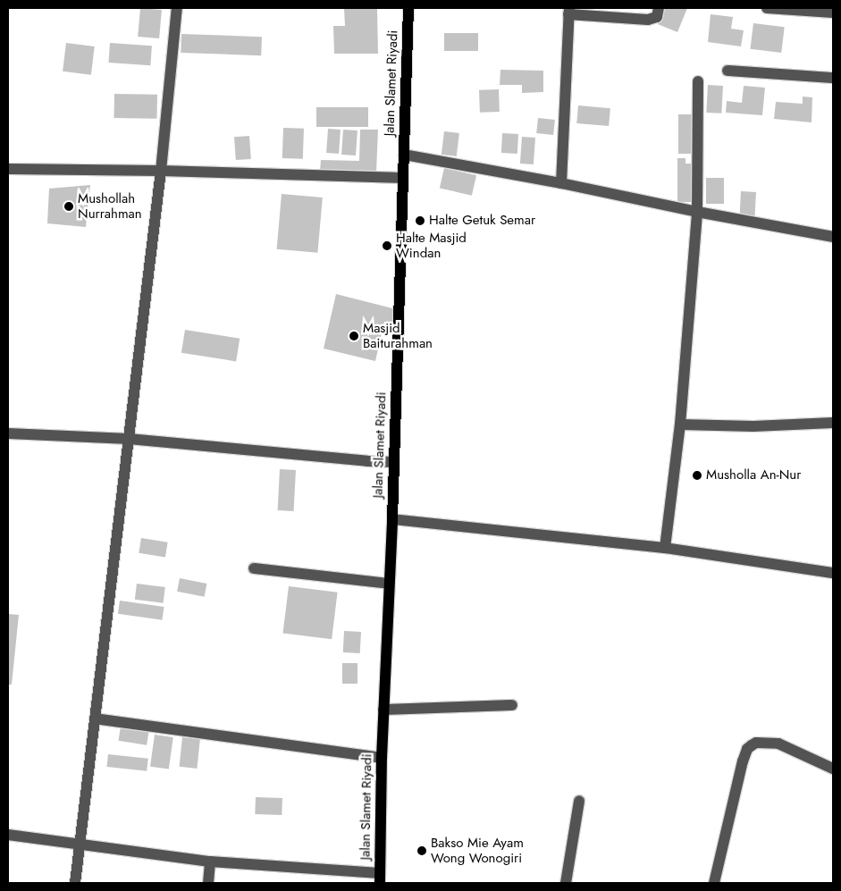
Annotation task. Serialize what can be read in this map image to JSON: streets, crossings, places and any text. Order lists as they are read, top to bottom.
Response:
{
  "streets": {
    "main road": ["Jalan Slamet Riyadi"]
  },
  "places": [
    "Mushollah Nurrahman",
    "Halte Getuk Semar",
    "Halte Masjid Windan",
    "Masjid Baiturahman",
    "Musholla An-Nur",
    "Bakso Mie Ayam Wong Wonogiri"
  ]
}
